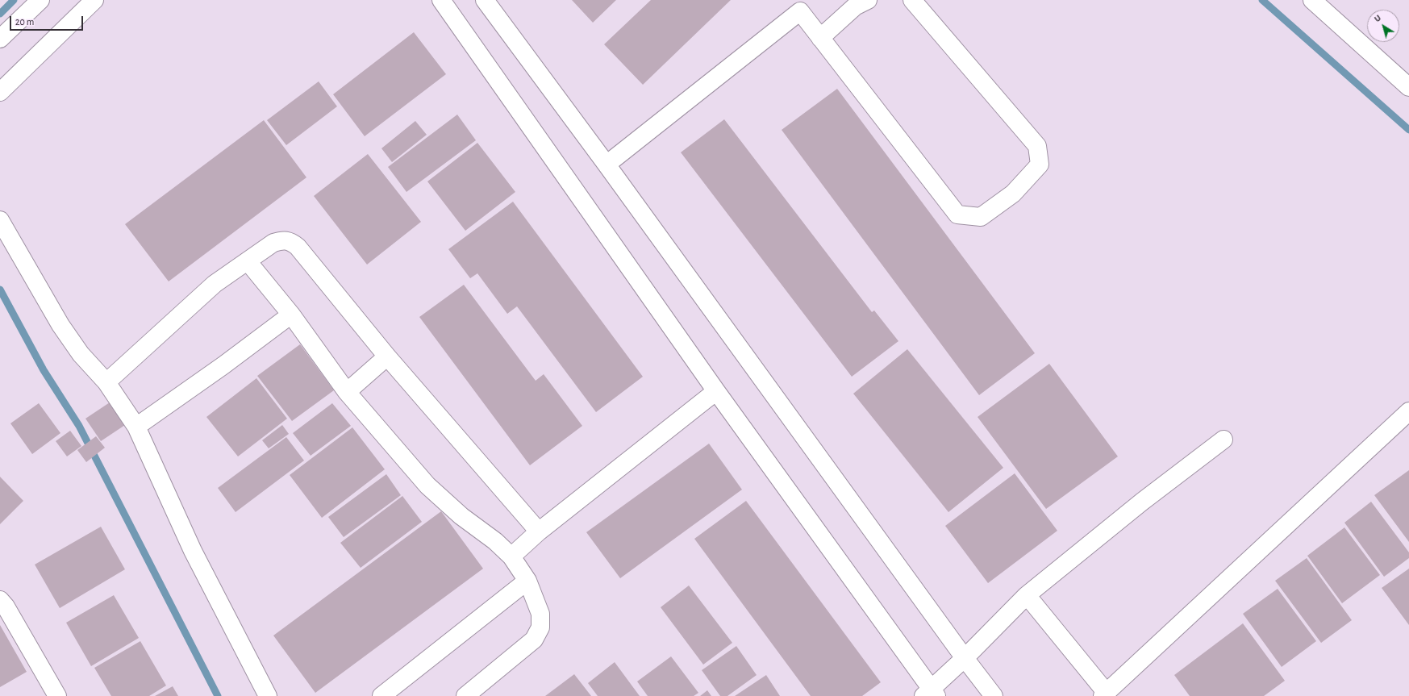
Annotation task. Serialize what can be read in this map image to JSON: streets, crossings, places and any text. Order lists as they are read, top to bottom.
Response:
{
  "scale_bar": "20 m",
  "north": "top left"
}
